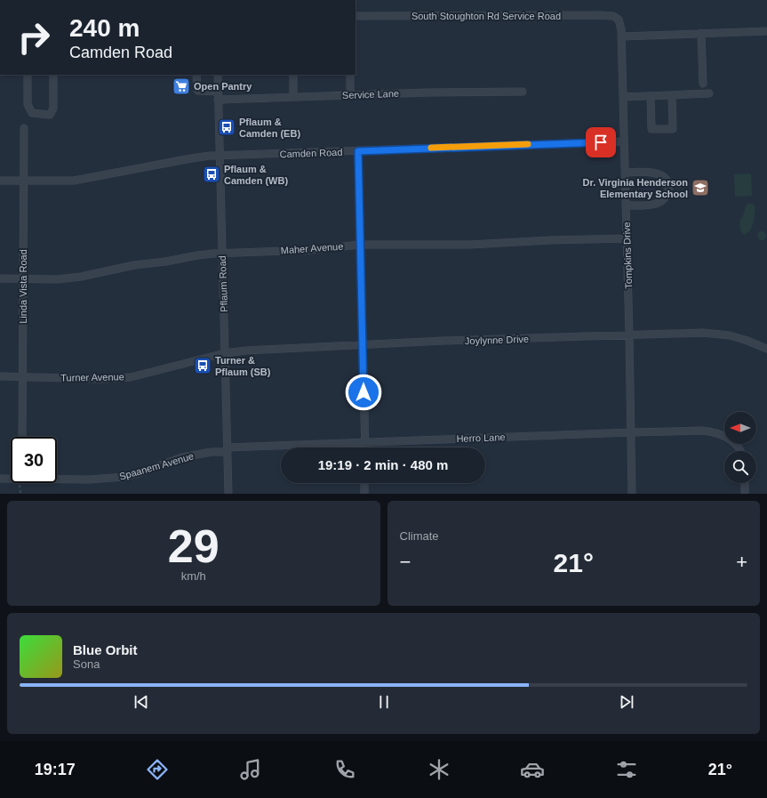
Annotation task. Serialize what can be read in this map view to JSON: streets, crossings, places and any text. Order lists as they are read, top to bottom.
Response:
{
  "streets": {
    "street": [
      "South Stoughton Rd Service Road",
      "Service Lane",
      "Camden Road",
      "Maher Avenue",
      "Tompkins Drive",
      "Pflaum Road",
      "Linda Vista Road",
      "Joylynne Drive",
      "Turner Avenue",
      "Herro Lane",
      "Spaanem Avenue"
    ]
  },
  "crossings": [
    ["South Stoughton Rd Service Road", "Tompkins Drive"],
    ["Service Lane", "Pflaum Road"],
    ["Camden Road", "Tompkins Drive"],
    ["Camden Road", "Pflaum Road"],
    ["Camden Road", "Linda Vista Road"],
    ["Maher Avenue", "Tompkins Drive"],
    ["Maher Avenue", "Pflaum Road"],
    ["Maher Avenue", "Linda Vista Road"],
    ["Tompkins Drive", "Joylynne Drive"],
    ["Tompkins Drive", "Herro Lane"],
    ["Pflaum Road", "Joylynne Drive"],
    ["Pflaum Road", "Turner Avenue"],
    ["Pflaum Road", "Herro Lane"],
    ["Pflaum Road", "Spaanem Avenue"],
    ["Linda Vista Road", "Turner Avenue"],
    ["Joylynne Drive", "Turner Avenue"],
    ["Herro Lane", "Spaanem Avenue"]
  ],
  "places": {
    "supermarket": ["Open Pantry"],
    "bus stop": ["Pflaum & Camden (EB)", "Pflaum & Camden (WB)", "Turner & Pflaum (SB)"],
    "school or university": ["Dr. Virginia Henderson Elementary School"]
  },
  "north": "left",
  "page": {
    "turn": ["240 m", "Camden Road"],
    "limit": "30",
    "trip": "19:19 · 2 min · 480 m",
    "tile": [
      ["29", "km/h"],
      "Climate"
    ],
    "heat": ["−", "21°", "+"],
    "song": ["Blue Orbit", "Sona"],
    "tabs": ["19:17", "21°"]
  }
}
